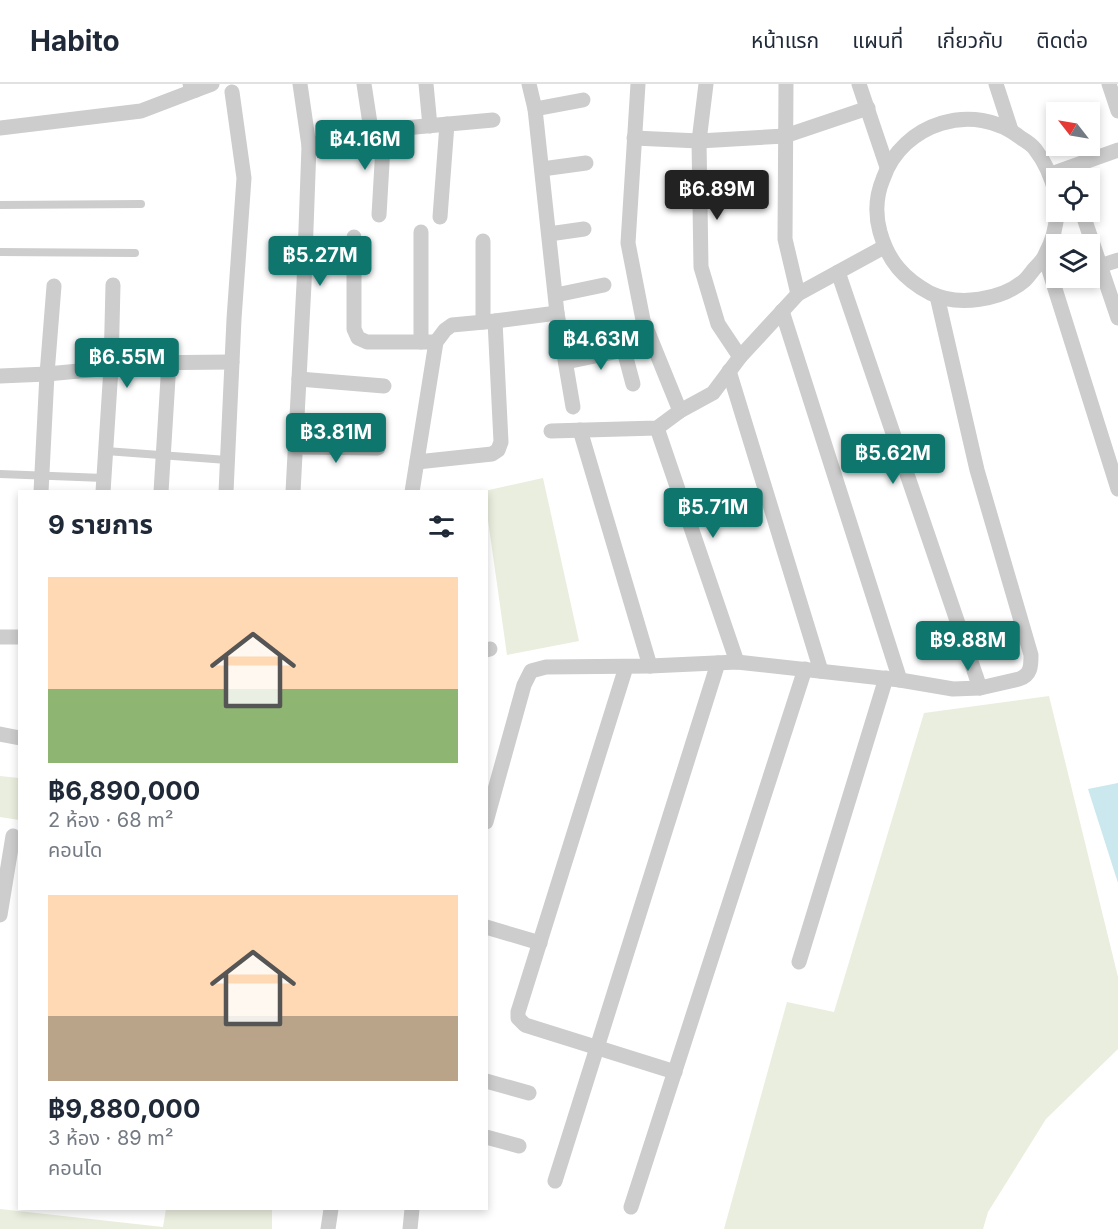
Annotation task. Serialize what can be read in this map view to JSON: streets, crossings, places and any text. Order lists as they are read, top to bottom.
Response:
{
  "north": "top left",
  "page": {
    "header": "Habito",
    "nav": [
      "หน้าแรก",
      "แผนที่",
      "เกี่ยวกับ",
      "ติดต่อ"
    ],
    "price": [
      "฿4.16M",
      "฿6.89M",
      "฿5.27M",
      "฿4.63M",
      "฿6.55M",
      "฿3.81M",
      "฿5.62M",
      "฿5.71M",
      "฿9.88M"
    ],
    "heading": "9 รายการ",
    "list": [
      {
        "name": "฿6,890,000",
        "note": "2 ห้อง · 68 m² · คอนโด"
      },
      {
        "name": "฿9,880,000",
        "note": "3 ห้อง · 89 m² · คอนโด"
      }
    ]
  }
}
